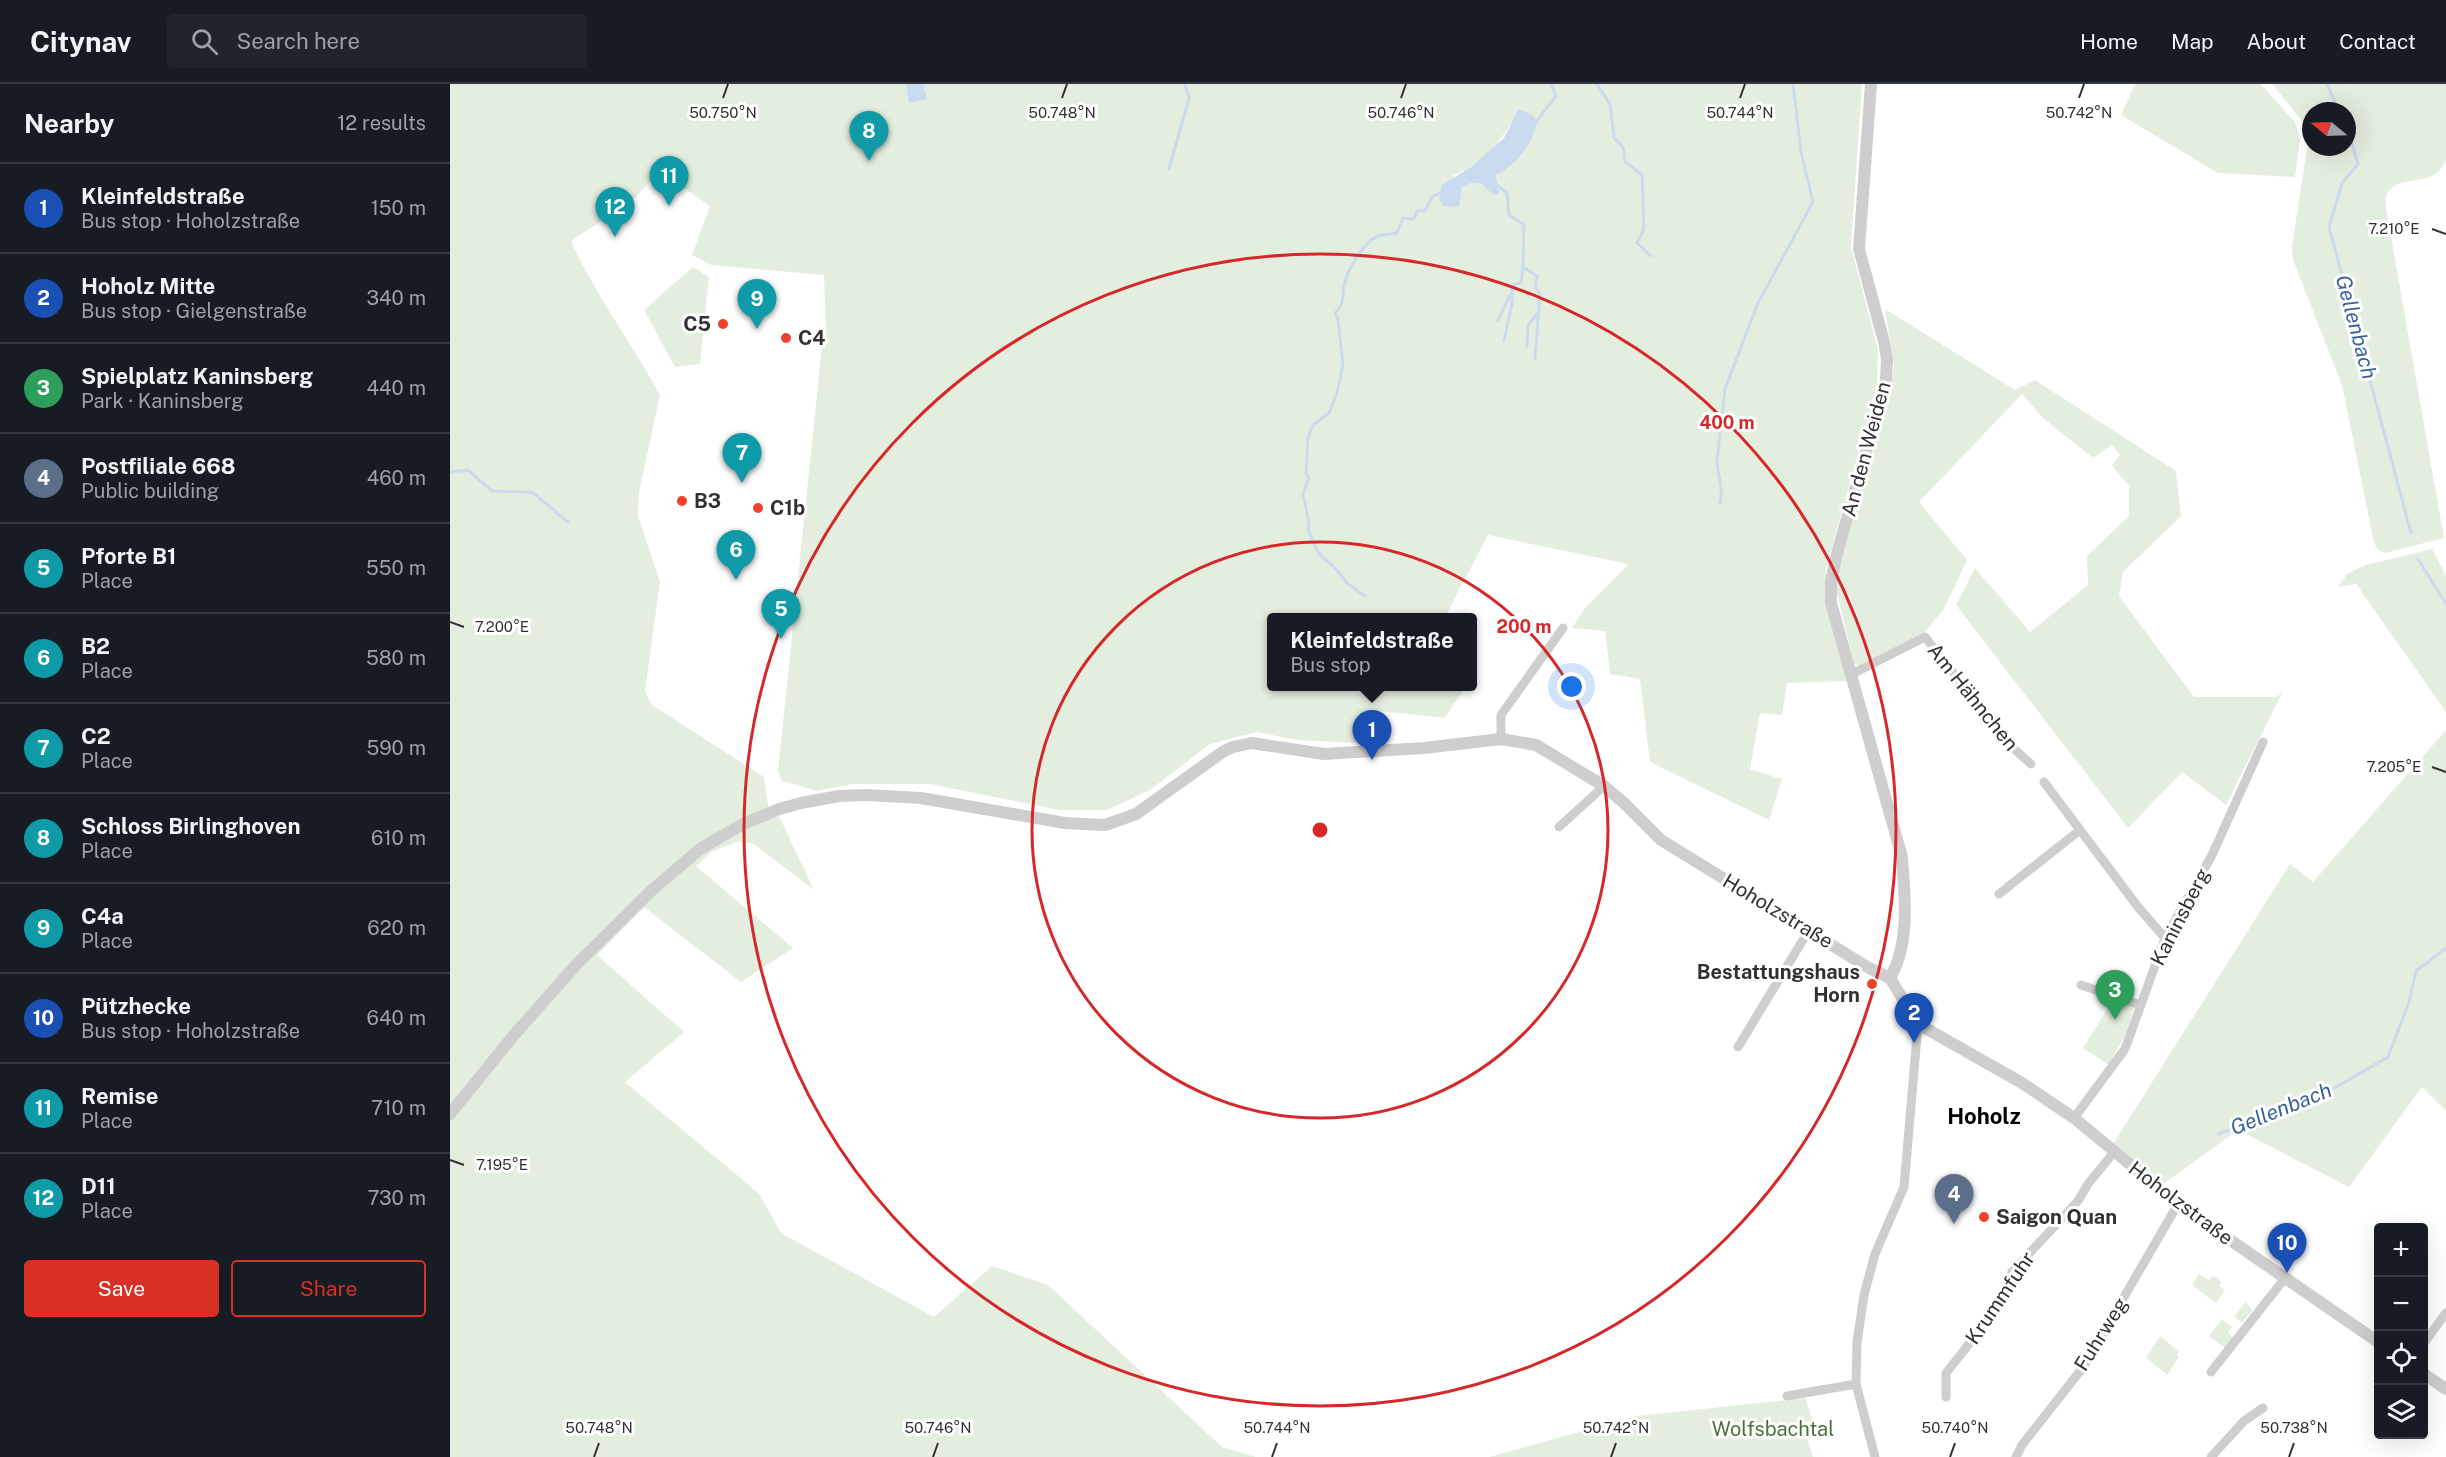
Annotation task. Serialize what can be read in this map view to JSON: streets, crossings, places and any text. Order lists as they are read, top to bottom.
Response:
{
  "streets": {
    "street": [
      "An den Weiden",
      "Am Hähnchen",
      "Hoholzstraße",
      "Kaninsberg",
      "Krummfuhr",
      "Fuhrweg"
    ]
  },
  "crossings": [
    ["An den Weiden", "Am Hähnchen"],
    ["An den Weiden", "Hoholzstraße"],
    ["Hoholzstraße", "Kaninsberg"],
    ["Hoholzstraße", "Krummfuhr"],
    ["Hoholzstraße", "Fuhrweg"]
  ],
  "districts": ["Hoholz"],
  "water": ["Gellenbach"],
  "parks": ["Wolfsbachtal"],
  "places": [
    "C5",
    "C4",
    "B3",
    "C1b",
    "Bestattungshaus Horn",
    "Saigon Quan"
  ],
  "north": "left",
  "page": {
    "header": "Citynav",
    "search": "Search here",
    "nav": [
      "Home",
      "Map",
      "About",
      "Contact"
    ],
    "heading": ["Nearby", "12 results"],
    "pins": [
      "8",
      "11",
      "12",
      "9",
      "7",
      "6",
      "5",
      "1",
      "3",
      "2",
      "4",
      "10"
    ],
    "list": [
      {
        "mark": "1",
        "name": "Kleinfeldstraße",
        "note": "Bus stop · Hoholzstraße",
        "value": "150 m"
      },
      {
        "mark": "2",
        "name": "Hoholz Mitte",
        "note": "Bus stop · Gielgenstraße",
        "value": "340 m"
      },
      {
        "mark": "3",
        "name": "Spielplatz Kaninsberg",
        "note": "Park · Kaninsberg",
        "value": "440 m"
      },
      {
        "mark": "4",
        "name": "Postfiliale 668",
        "note": "Public building",
        "value": "460 m"
      },
      {
        "mark": "5",
        "name": "Pforte B1",
        "note": "Place",
        "value": "550 m"
      },
      {
        "mark": "6",
        "name": "B2",
        "note": "Place",
        "value": "580 m"
      },
      {
        "mark": "7",
        "name": "C2",
        "note": "Place",
        "value": "590 m"
      },
      {
        "mark": "8",
        "name": "Schloss Birlinghoven",
        "note": "Place",
        "value": "610 m"
      },
      {
        "mark": "9",
        "name": "C4a",
        "note": "Place",
        "value": "620 m"
      },
      {
        "mark": "10",
        "name": "Pützhecke",
        "note": "Bus stop · Hoholzstraße",
        "value": "640 m"
      },
      {
        "mark": "11",
        "name": "Remise",
        "note": "Place",
        "value": "710 m"
      },
      {
        "mark": "12",
        "name": "D11",
        "note": "Place",
        "value": "730 m"
      }
    ],
    "popup": ["Kleinfeldstraße", "Bus stop"],
    "map_buttons": ["+", "−"],
    "buttons": ["Save", "Share"]
  },
  "coordinates": [
    "50.750°N",
    "50.748°N",
    "50.746°N",
    "50.744°N",
    "50.742°N",
    "7.210°E",
    "7.200°E",
    "7.205°E",
    "7.195°E",
    "50.740°N",
    "50.738°N"
  ],
  "rings": ["400 m", "200 m"]
}
